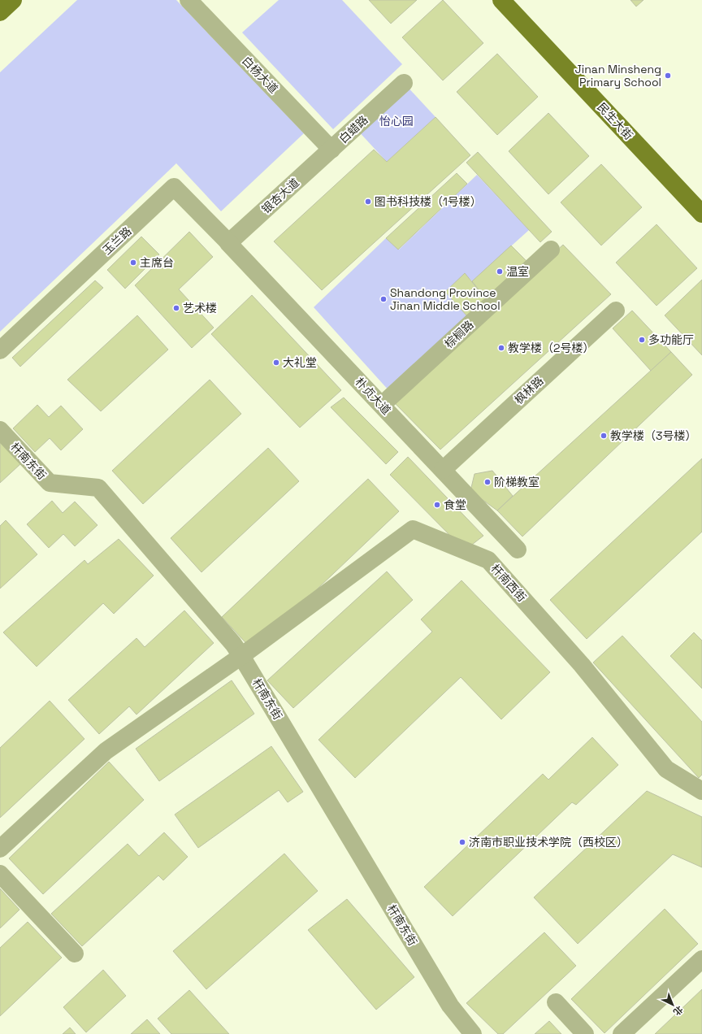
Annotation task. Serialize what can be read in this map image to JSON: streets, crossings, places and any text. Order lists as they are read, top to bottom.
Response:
{
  "streets": {
    "main road": ["民生大街"],
    "street": [
      "白杨大道",
      "白蜡路",
      "银杏大道",
      "玉兰路",
      "棕榈路",
      "枫林路",
      "朴贞大道",
      "杆南东街",
      "杆南西街"
    ]
  },
  "crossings": [
    ["白杨大道", "白蜡路"],
    ["白杨大道", "银杏大道"],
    ["白蜡路", "银杏大道"],
    ["银杏大道", "玉兰路"],
    ["银杏大道", "朴贞大道"],
    ["玉兰路", "朴贞大道"],
    ["棕榈路", "朴贞大道"],
    ["枫林路", "朴贞大道"],
    ["杆南东街", "杆南西街"]
  ],
  "parks": ["怡心园"],
  "places": [
    "Jinan Minsheng Primary School",
    "图书科技楼（1号楼）",
    "主席台",
    "温室",
    "Shandong Province Jinan Middle School",
    "艺术楼",
    "多功能厅",
    "教学楼（2号楼）",
    "大礼堂",
    "教学楼（3号楼）",
    "阶梯教室",
    "食堂",
    "济南市职业技术学院（西校区）"
  ],
  "north": "bottom right"
}
